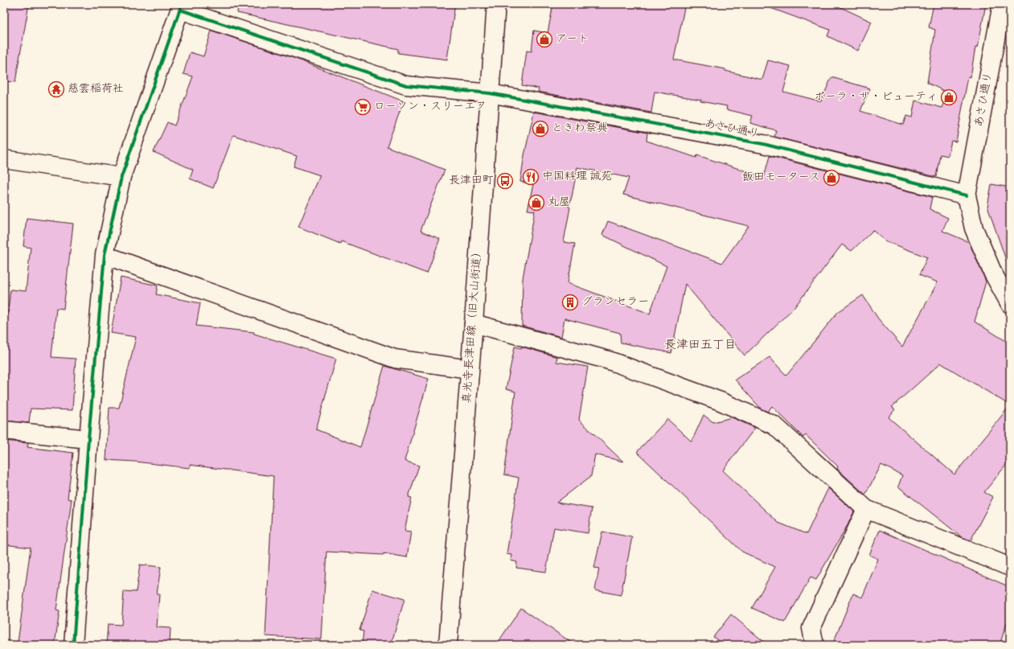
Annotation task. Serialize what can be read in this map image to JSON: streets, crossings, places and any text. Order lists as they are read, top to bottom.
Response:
{
  "streets": {
    "street": ["あさひ通り", "真光寺長津田線（旧大山街道）"]
  },
  "crossings": [
    ["あさひ通り", "真光寺長津田線（旧大山街道）"]
  ],
  "districts": ["長津田五丁目"],
  "places": {
    "shop": [
      "アート",
      "ポーラ・ザ・ビューティ",
      "ときわ祭典",
      "飯田モータース",
      "丸屋"
    ],
    "temple": ["慈雲稲荷社"],
    "supermarket": ["ローソン・スリーエフ"],
    "restaurant": ["中国料理 誠苑"],
    "bus stop": ["長津田町"],
    "building": ["グランセラー"]
  }
}
